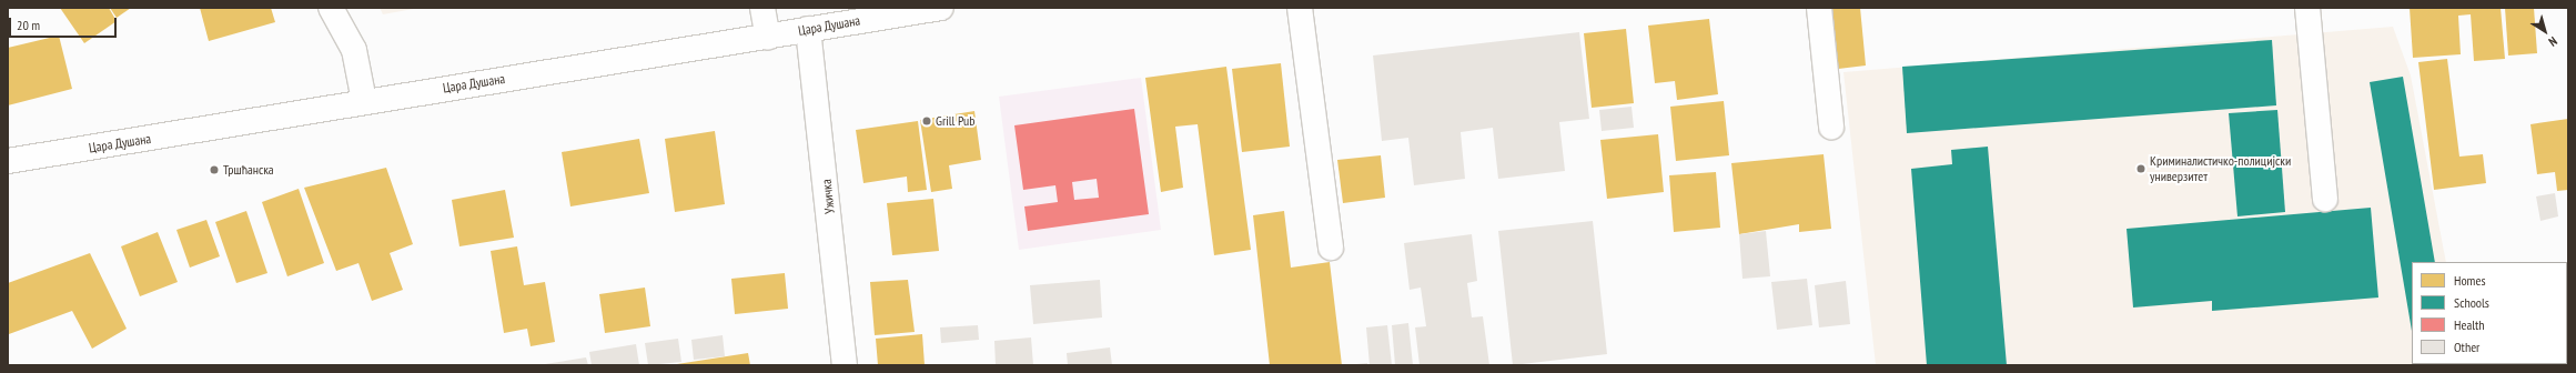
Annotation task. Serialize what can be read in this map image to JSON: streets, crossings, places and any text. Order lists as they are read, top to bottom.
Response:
{
  "streets": {
    "main road": ["Цара Душана", "Ужичка"]
  },
  "crossings": [
    ["Цара Душана", "Ужичка"]
  ],
  "places": ["Grill Pub", "Криминалистичко-полицијски универзитет", "Тршћанска"],
  "legend": [
    "Homes",
    "Schools",
    "Health",
    "Other"
  ],
  "scale_bar": "20 m",
  "north": "bottom right"
}
